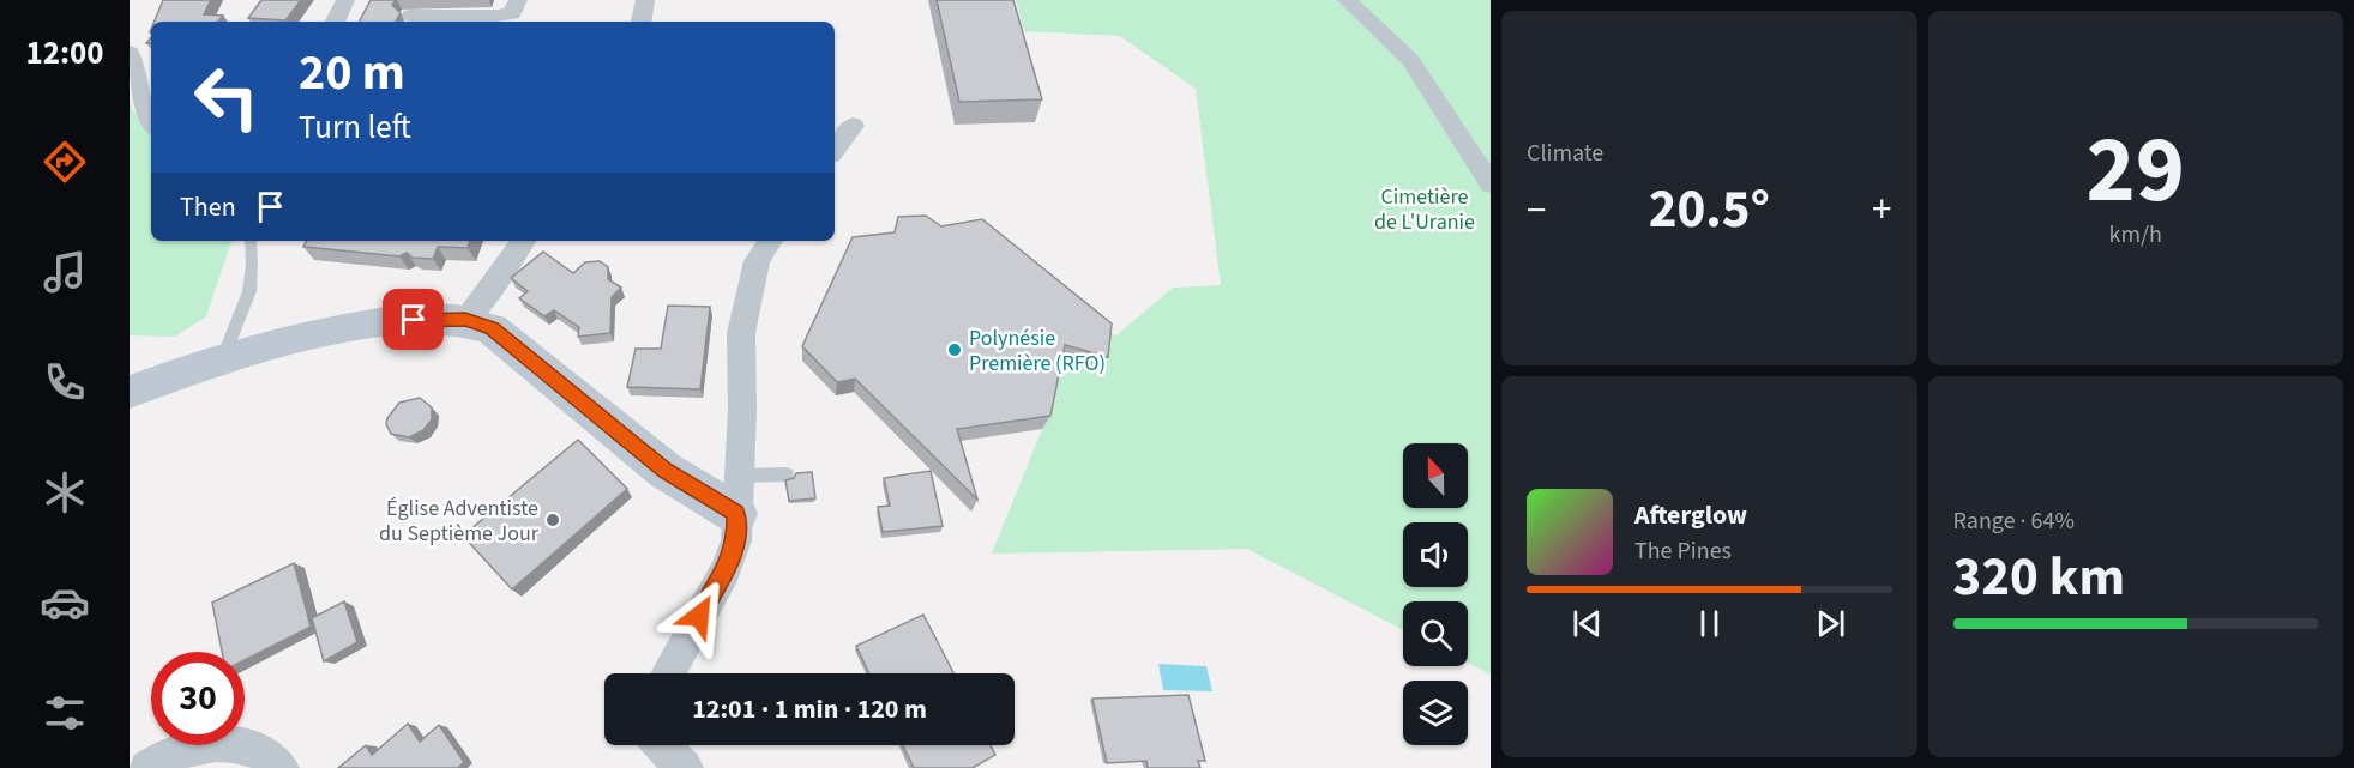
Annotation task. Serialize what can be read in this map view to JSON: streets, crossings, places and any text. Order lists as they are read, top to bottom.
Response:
{
  "parks": ["Cimetière de L'Uranie"],
  "places": ["Polynésie Première (RFO)", "Église Adventiste du Septième Jour"],
  "north": "top",
  "page": {
    "tabs": "12:00",
    "tile": [
      "Climate",
      ["29", "km/h"],
      ["Range · 64%", "320 km"]
    ],
    "turn": ["20 m", "Turn left"],
    "then": "Then",
    "heat": ["−", "20.5°", "+"],
    "song": ["Afterglow", "The Pines"],
    "limit": "30",
    "trip": "12:01 · 1 min · 120 m"
  }
}
